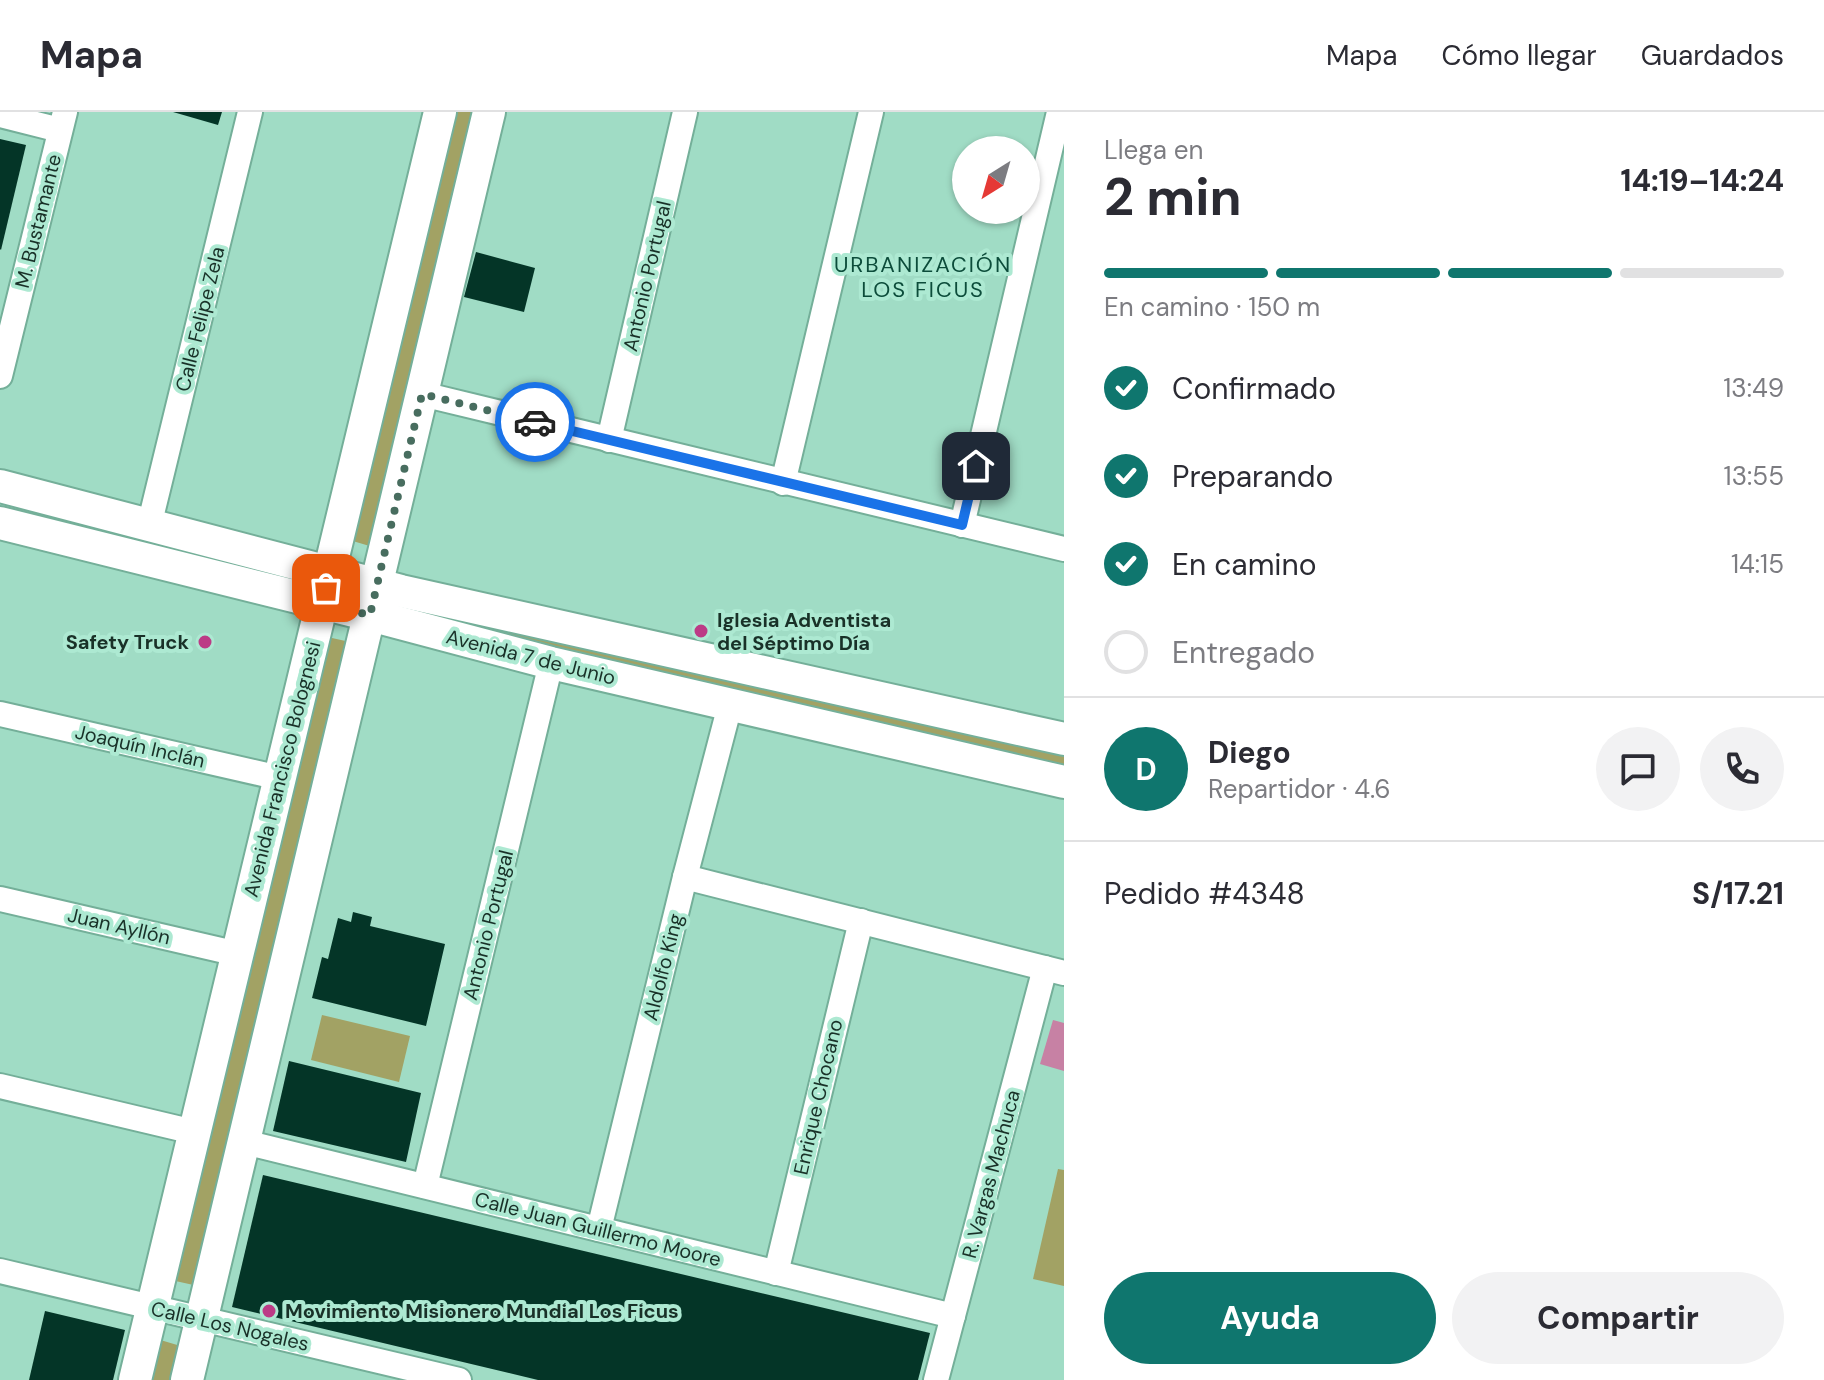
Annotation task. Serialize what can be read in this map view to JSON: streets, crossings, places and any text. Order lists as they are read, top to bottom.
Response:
{
  "streets": {
    "main road": ["Avenida 7 de Junio", "Avenida Francisco Bolognesi"],
    "street": [
      "M. Bustamante",
      "Antonio Portugal",
      "Calle Felipe Zela",
      "Joaquín Inclán",
      "Juan Ayllón",
      "Aldolfo King",
      "Enrique Chocano",
      "R. Vargas Machuca",
      "Calle Juan Guillermo Moore",
      "Calle Los Nogales"
    ]
  },
  "crossings": [
    ["Antonio Portugal", "Avenida 7 de Junio"],
    ["Antonio Portugal", "Calle Juan Guillermo Moore"],
    ["Calle Felipe Zela", "Avenida 7 de Junio"],
    ["Avenida 7 de Junio", "Avenida Francisco Bolognesi"],
    ["Avenida 7 de Junio", "Aldolfo King"],
    ["Joaquín Inclán", "Avenida Francisco Bolognesi"],
    ["Avenida Francisco Bolognesi", "Juan Ayllón"],
    ["Avenida Francisco Bolognesi", "Calle Los Nogales"],
    ["Aldolfo King", "Calle Juan Guillermo Moore"],
    ["Enrique Chocano", "Calle Juan Guillermo Moore"],
    ["R. Vargas Machuca", "Calle Juan Guillermo Moore"]
  ],
  "districts": ["URBANIZACIÓN LOS FICUS"],
  "places": ["Iglesia Adventista del Séptimo Día", "Safety Truck", "Movimiento Misionero Mundial Los Ficus"],
  "north": "bottom left",
  "page": {
    "header": "Mapa",
    "nav": ["Mapa", "Cómo llegar", "Guardados"],
    "heading": ["2 min", "Llega en", "14:19–14:24"],
    "panel": [
      "Diego",
      "Repartidor · 4.6",
      "Pedido #4348",
      "S/17.21"
    ],
    "bar": "En camino · 150 m",
    "list": [
      ["Confirmado", "13:49"],
      ["Preparando", "13:55"],
      ["En camino", "14:15"],
      "Entregado"
    ],
    "round": "D",
    "buttons": ["Ayuda", "Compartir"]
  }
}
